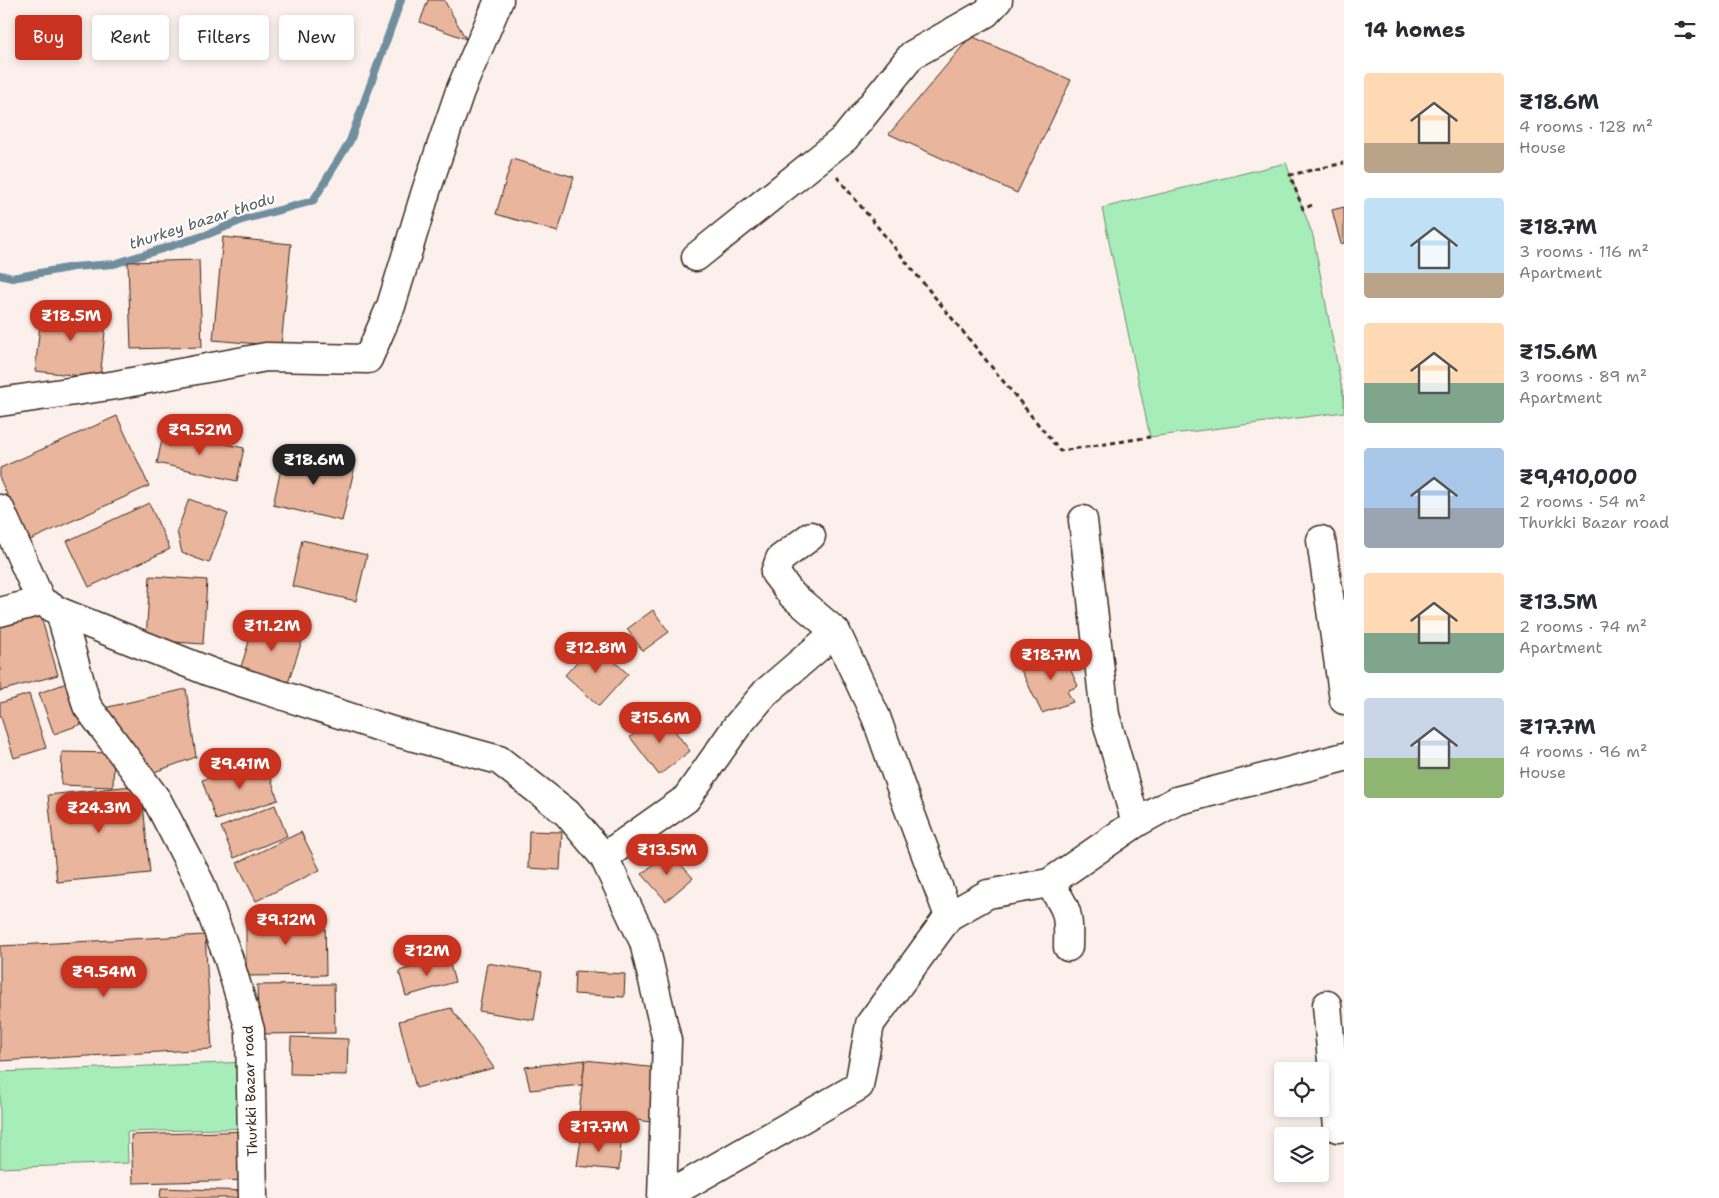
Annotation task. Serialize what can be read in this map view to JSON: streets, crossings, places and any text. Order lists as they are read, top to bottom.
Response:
{
  "streets": {
    "street": ["Thurkki Bazar road"]
  },
  "water": ["thurkey bazar thodu"],
  "page": {
    "heading": "14 homes",
    "chip": [
      "Buy",
      "Rent",
      "Filters",
      "New"
    ],
    "list": [
      {
        "name": "₹18.6M",
        "note": "4 rooms · 128 m² · House"
      },
      {
        "name": "₹18.7M",
        "note": "3 rooms · 116 m² · Apartment"
      },
      {
        "name": "₹15.6M",
        "note": "3 rooms · 89 m² · Apartment"
      },
      {
        "name": "₹9,410,000",
        "note": "2 rooms · 54 m² · Thurkki Bazar road"
      },
      {
        "name": "₹13.5M",
        "note": "2 rooms · 74 m² · Apartment"
      },
      {
        "name": "₹17.7M",
        "note": "4 rooms · 96 m² · House"
      }
    ],
    "price": [
      "₹18.5M",
      "₹9.52M",
      "₹18.6M",
      "₹11.2M",
      "₹12.8M",
      "₹18.7M",
      "₹15.6M",
      "₹9.41M",
      "₹24.3M",
      "₹13.5M",
      "₹9.12M",
      "₹12M",
      "₹9.54M",
      "₹17.7M"
    ]
  }
}
